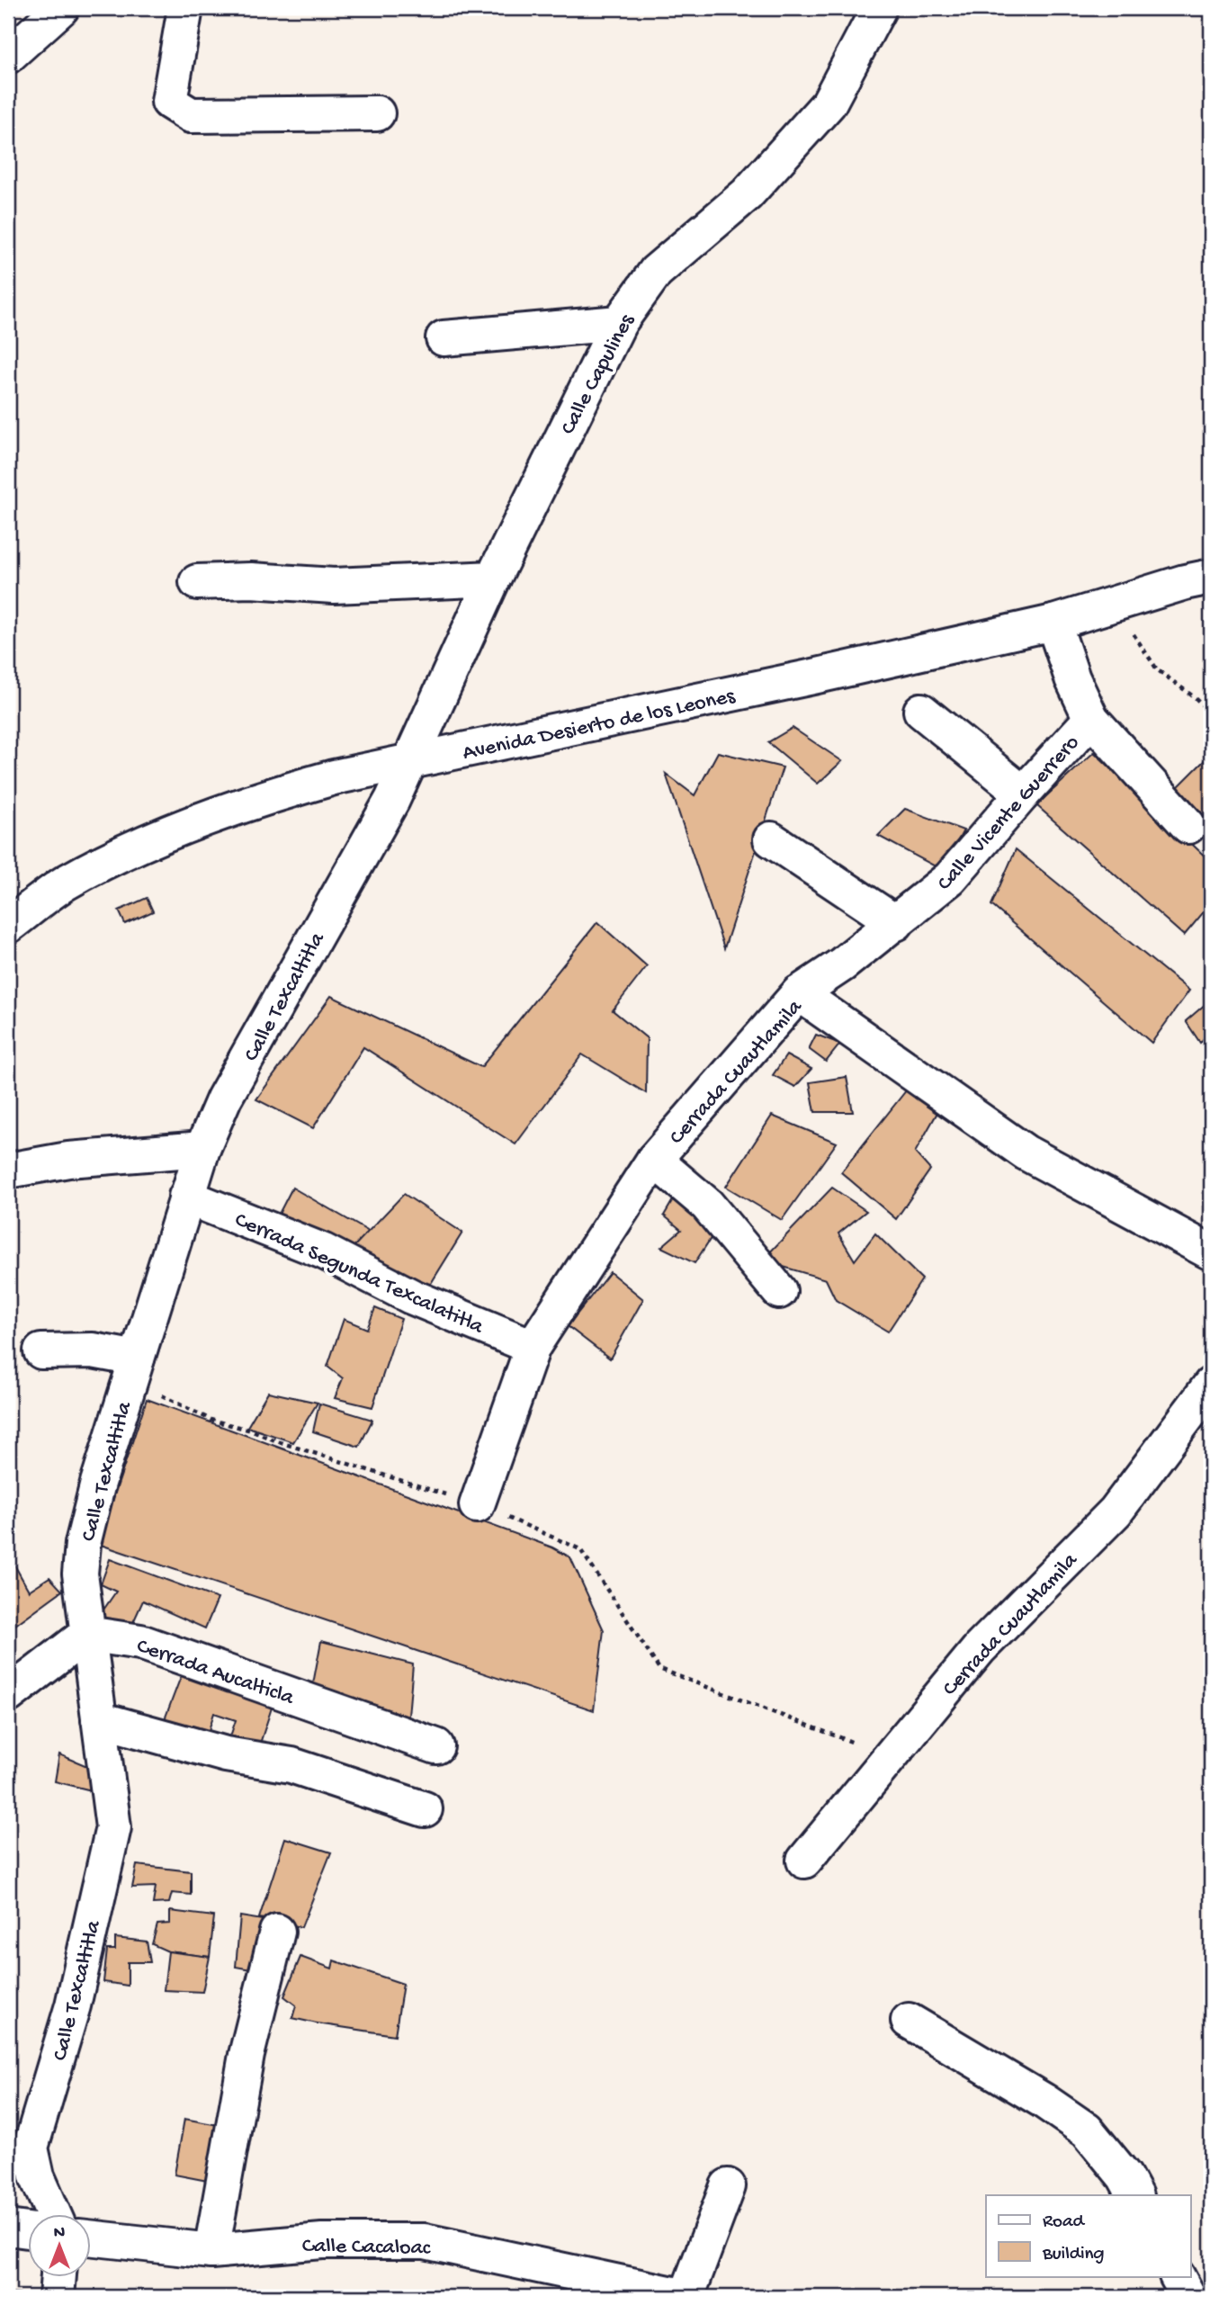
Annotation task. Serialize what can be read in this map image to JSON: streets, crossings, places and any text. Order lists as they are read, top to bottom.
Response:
{
  "streets": {
    "street": [
      "Calle Capulines",
      "Avenida Desierto de los Leones",
      "Calle Vicente Guerrero",
      "Calle Texcaltitla",
      "Cerrada Cuautlamila",
      "Cerrada Segunda Texcalatitla",
      "Cerrada Aucalticla",
      "Calle Cacaloac"
    ]
  },
  "crossings": [
    ["Calle Capulines", "Avenida Desierto de los Leones"],
    ["Calle Capulines", "Calle Texcaltitla"],
    ["Avenida Desierto de los Leones", "Calle Texcaltitla"],
    ["Calle Vicente Guerrero", "Cerrada Cuautlamila"],
    ["Calle Texcaltitla", "Cerrada Segunda Texcalatitla"],
    ["Calle Texcaltitla", "Cerrada Aucalticla"],
    ["Cerrada Cuautlamila", "Cerrada Segunda Texcalatitla"]
  ],
  "legend": ["Road", "Building"],
  "north": "top"
}
